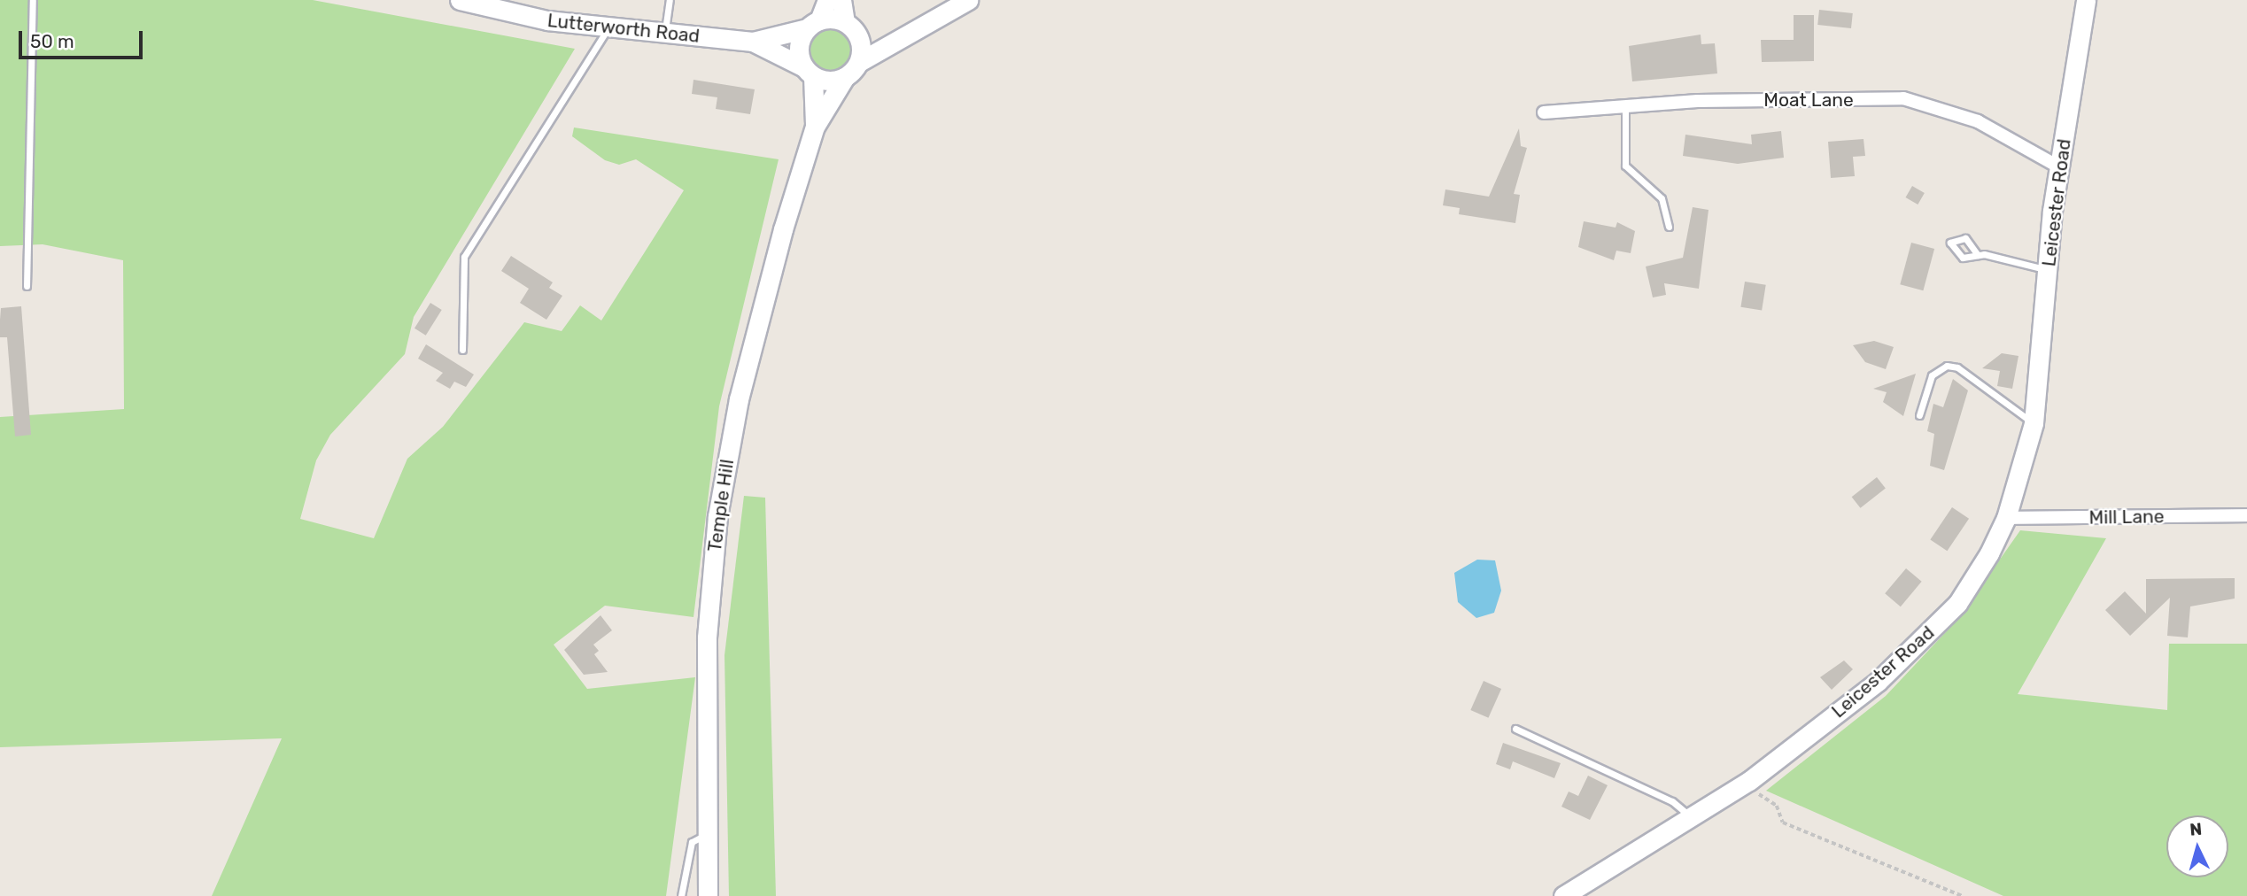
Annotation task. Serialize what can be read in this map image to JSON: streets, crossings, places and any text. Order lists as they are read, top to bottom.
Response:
{
  "streets": {
    "main road": ["Lutterworth Road", "Leicester Road", "Temple Hill"],
    "street": ["Moat Lane", "Mill Lane"]
  },
  "crossings": [
    ["Lutterworth Road", "Temple Hill"],
    ["Moat Lane", "Leicester Road"],
    ["Leicester Road", "Mill Lane"]
  ],
  "scale_bar": "50 m",
  "north": "top"
}
